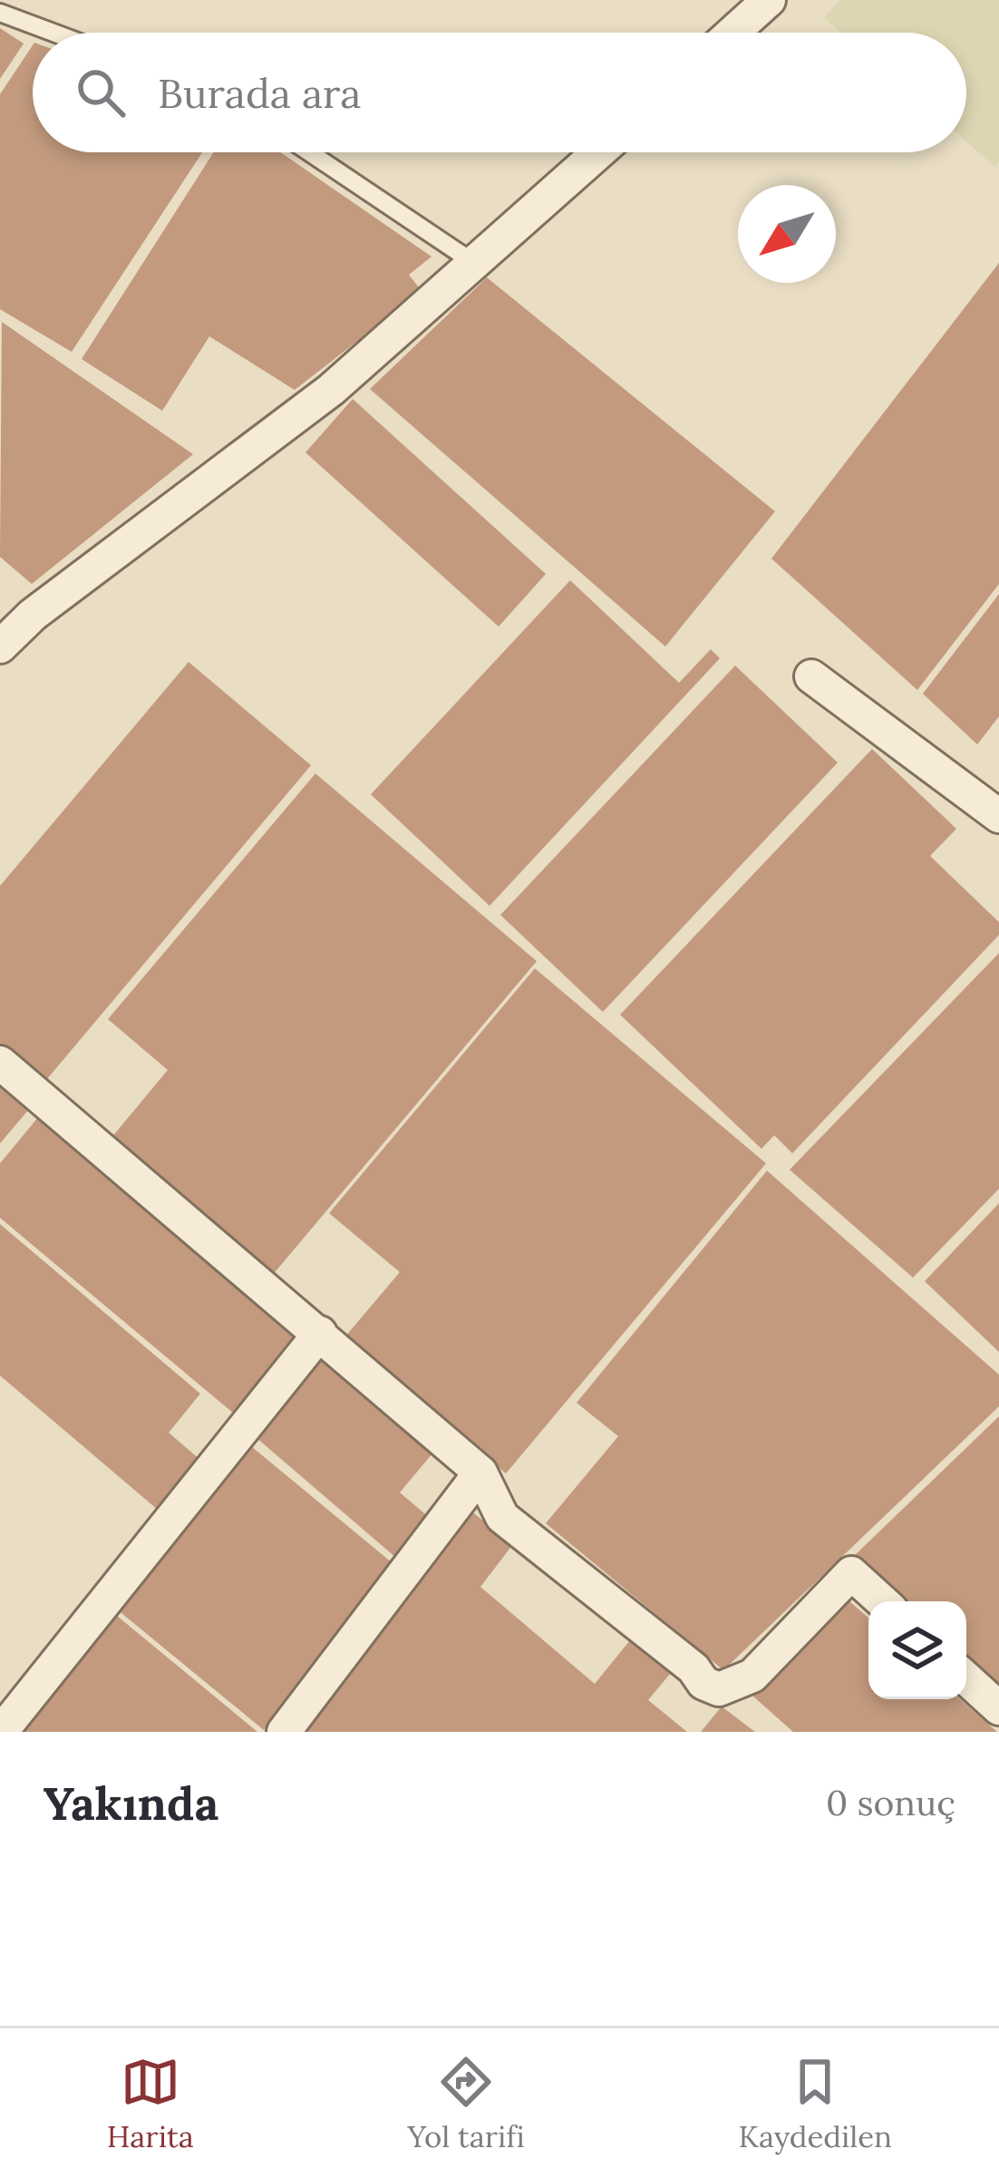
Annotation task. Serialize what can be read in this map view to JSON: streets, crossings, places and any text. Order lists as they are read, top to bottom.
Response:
{
  "north": "bottom left",
  "page": {
    "search": "Burada ara",
    "heading": ["Yakında", "0 sonuç"],
    "nav": ["Harita", "Yol tarifi", "Kaydedilen"]
  }
}
